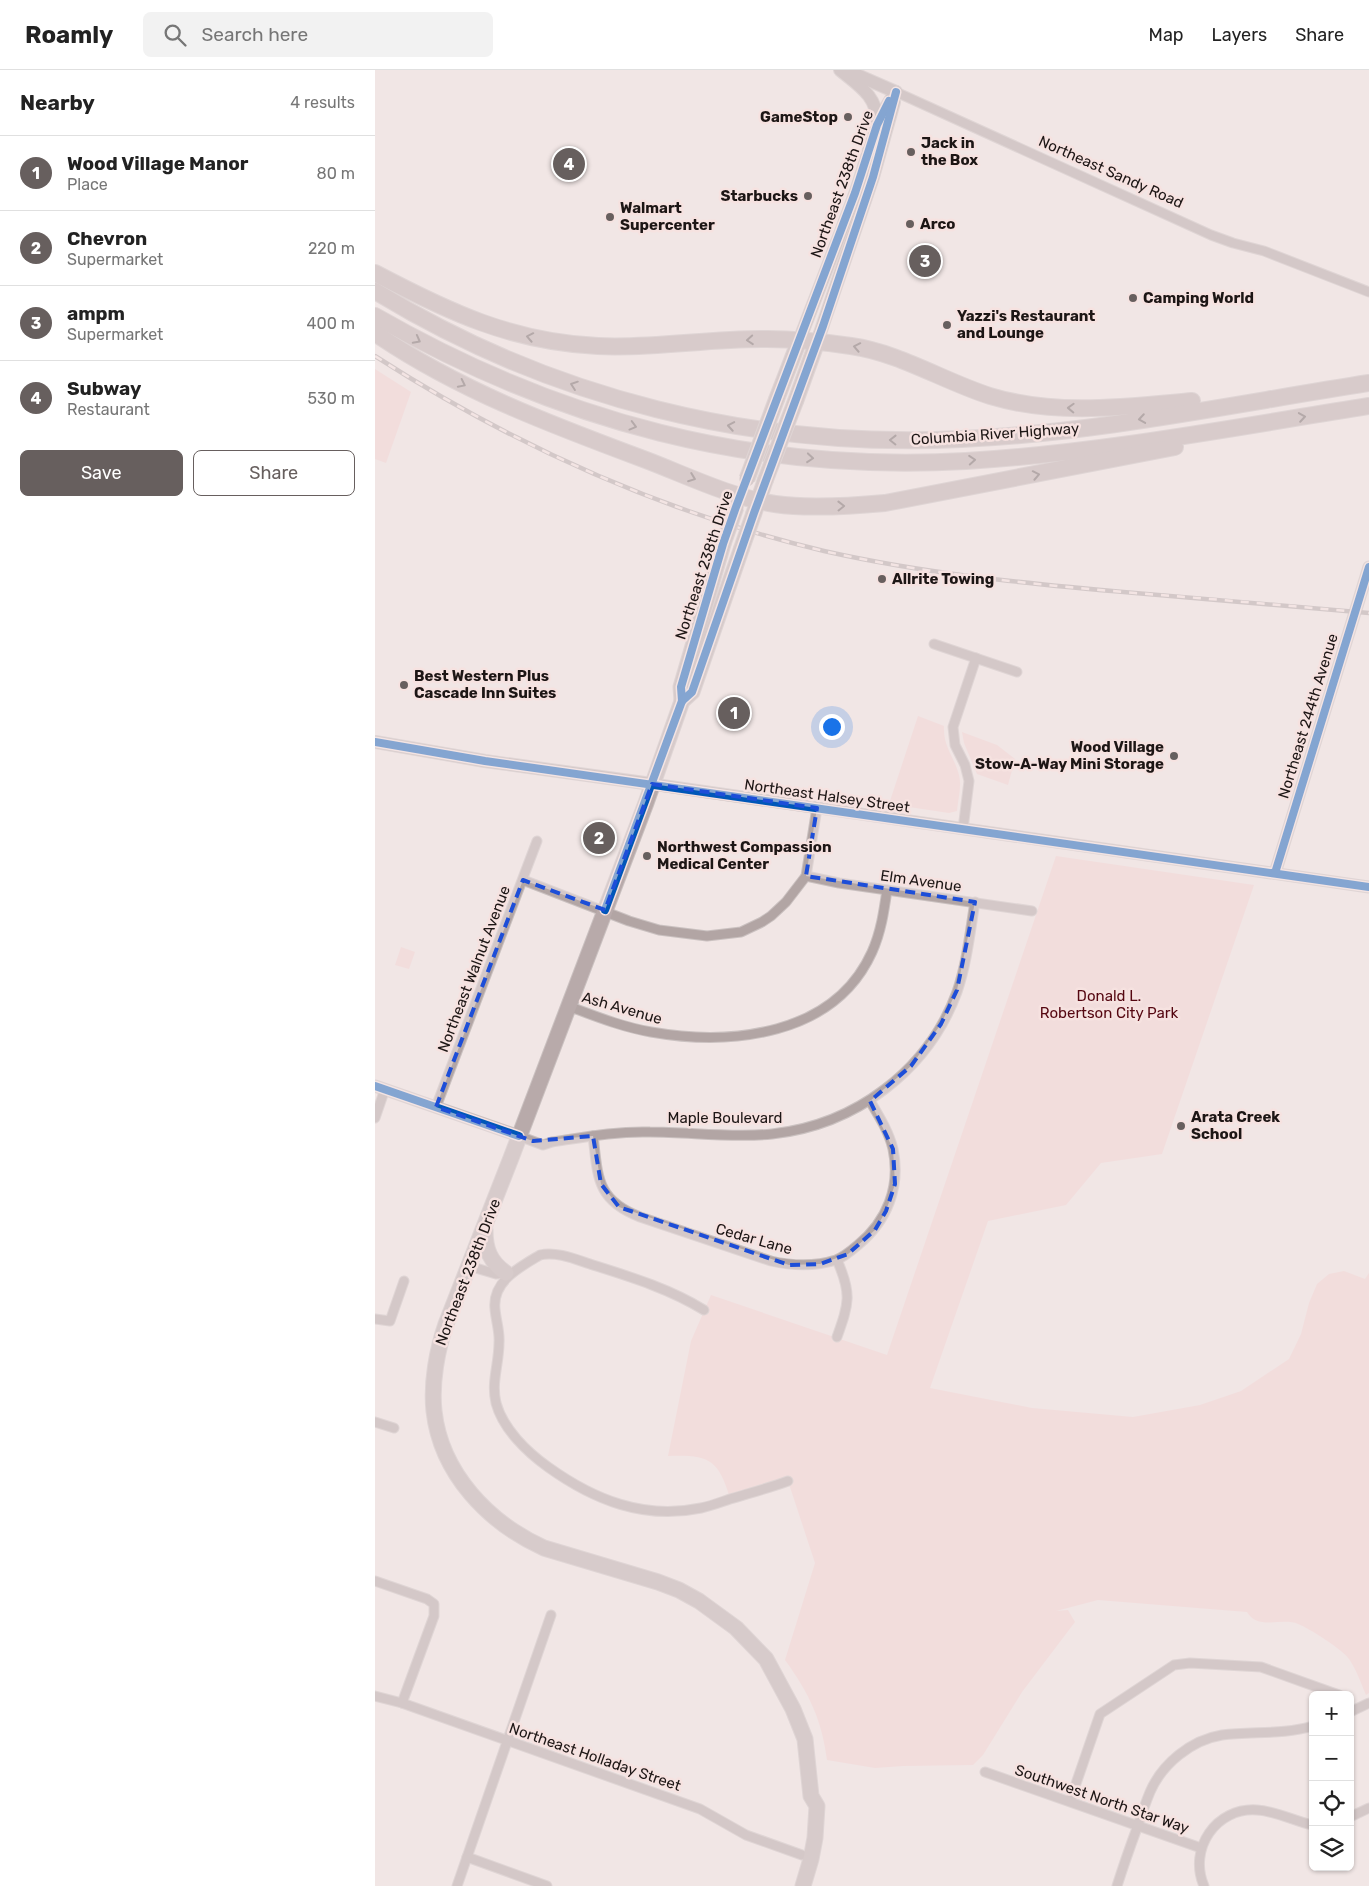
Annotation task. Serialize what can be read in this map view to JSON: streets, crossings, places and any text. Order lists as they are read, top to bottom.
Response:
{
  "streets": {
    "highway": ["Northeast 238th Drive", "Columbia River Highway"],
    "main road": ["Northeast Sandy Road", "Northeast Halsey Street"],
    "street": [
      "Northeast 244th Avenue",
      "Elm Avenue",
      "Northeast Walnut Avenue",
      "Ash Avenue",
      "Maple Boulevard",
      "Cedar Lane",
      "Northeast Holladay Street",
      "Southwest North Star Way"
    ]
  },
  "crossings": [
    ["Northeast Sandy Road", "Northeast 238th Drive"],
    ["Northeast 238th Drive", "Northeast Halsey Street"],
    ["Northeast 238th Drive", "Ash Avenue"],
    ["Northeast 238th Drive", "Maple Boulevard"],
    ["Northeast 238th Drive", "Northeast Holladay Street"],
    ["Northeast 244th Avenue", "Northeast Halsey Street"],
    ["Elm Avenue", "Ash Avenue"],
    ["Elm Avenue", "Maple Boulevard"],
    ["Maple Boulevard", "Cedar Lane"]
  ],
  "parks": ["Donald L. Robertson City Park"],
  "places": [
    "GameStop",
    "Jack in the Box",
    "Starbucks",
    "Walmart Supercenter",
    "Arco",
    "Camping World",
    "Yazzi's Restaurant and Lounge",
    "Allrite Towing",
    "Best Western Plus Cascade Inn Suites",
    "Wood Village Stow-A-Way Mini Storage",
    "Northwest Compassion Medical Center",
    "Arata Creek School"
  ],
  "page": {
    "header": "Roamly",
    "search": "Search here",
    "nav": ["Map", "Layers", "Share"],
    "heading": ["Nearby", "4 results"],
    "list": [
      {
        "mark": "1",
        "name": "Wood Village Manor",
        "note": "Place",
        "value": "80 m"
      },
      {
        "mark": "2",
        "name": "Chevron",
        "note": "Supermarket",
        "value": "220 m"
      },
      {
        "mark": "3",
        "name": "ampm",
        "note": "Supermarket",
        "value": "400 m"
      },
      {
        "mark": "4",
        "name": "Subway",
        "note": "Restaurant",
        "value": "530 m"
      }
    ],
    "pins": [
      "4",
      "3",
      "1",
      "2"
    ],
    "buttons": ["Save", "Share"],
    "map_buttons": ["+", "−"]
  }
}
